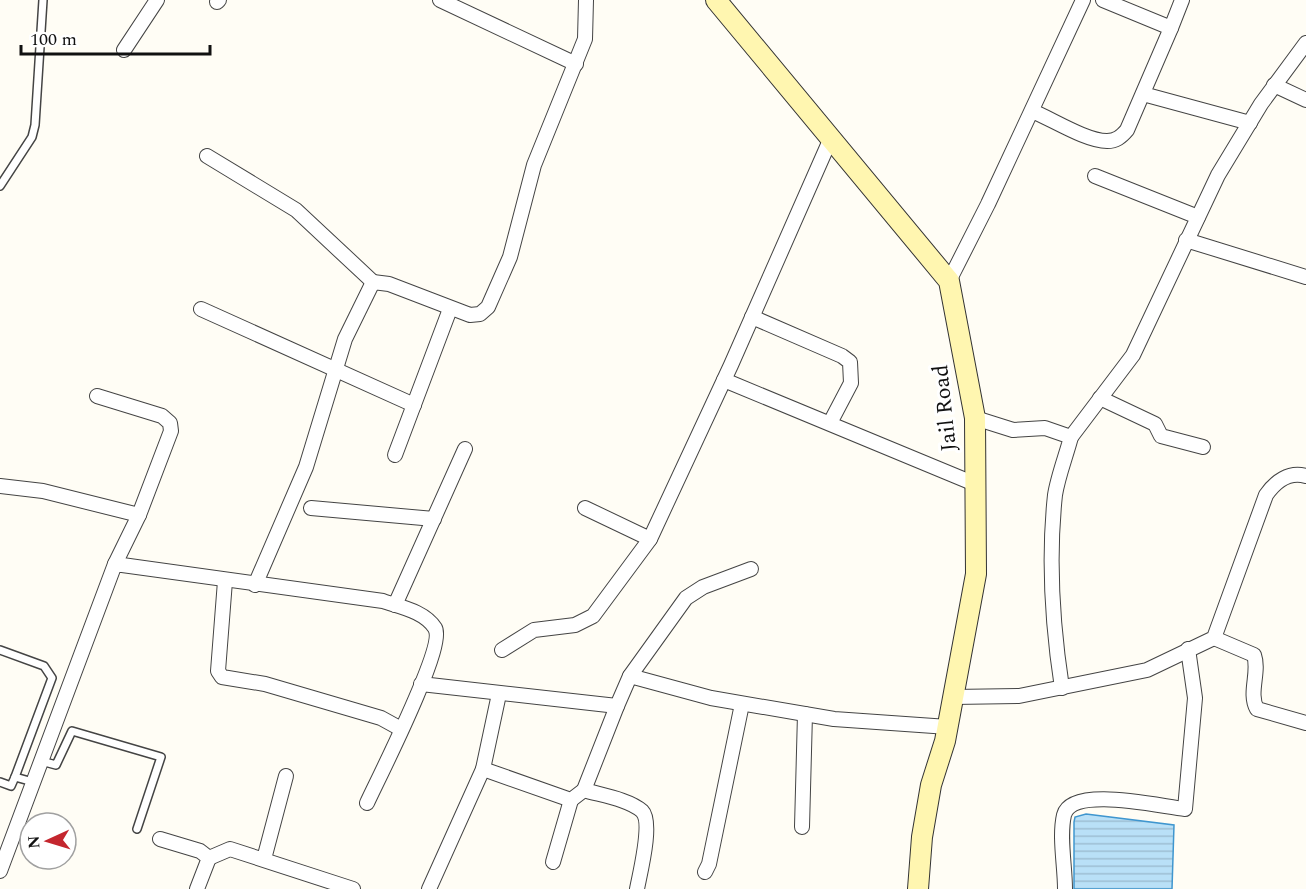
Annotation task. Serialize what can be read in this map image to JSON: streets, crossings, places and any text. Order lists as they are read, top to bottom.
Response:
{
  "streets": {
    "street": ["Jail Road"]
  },
  "scale_bar": "100 m",
  "north": "left"
}
